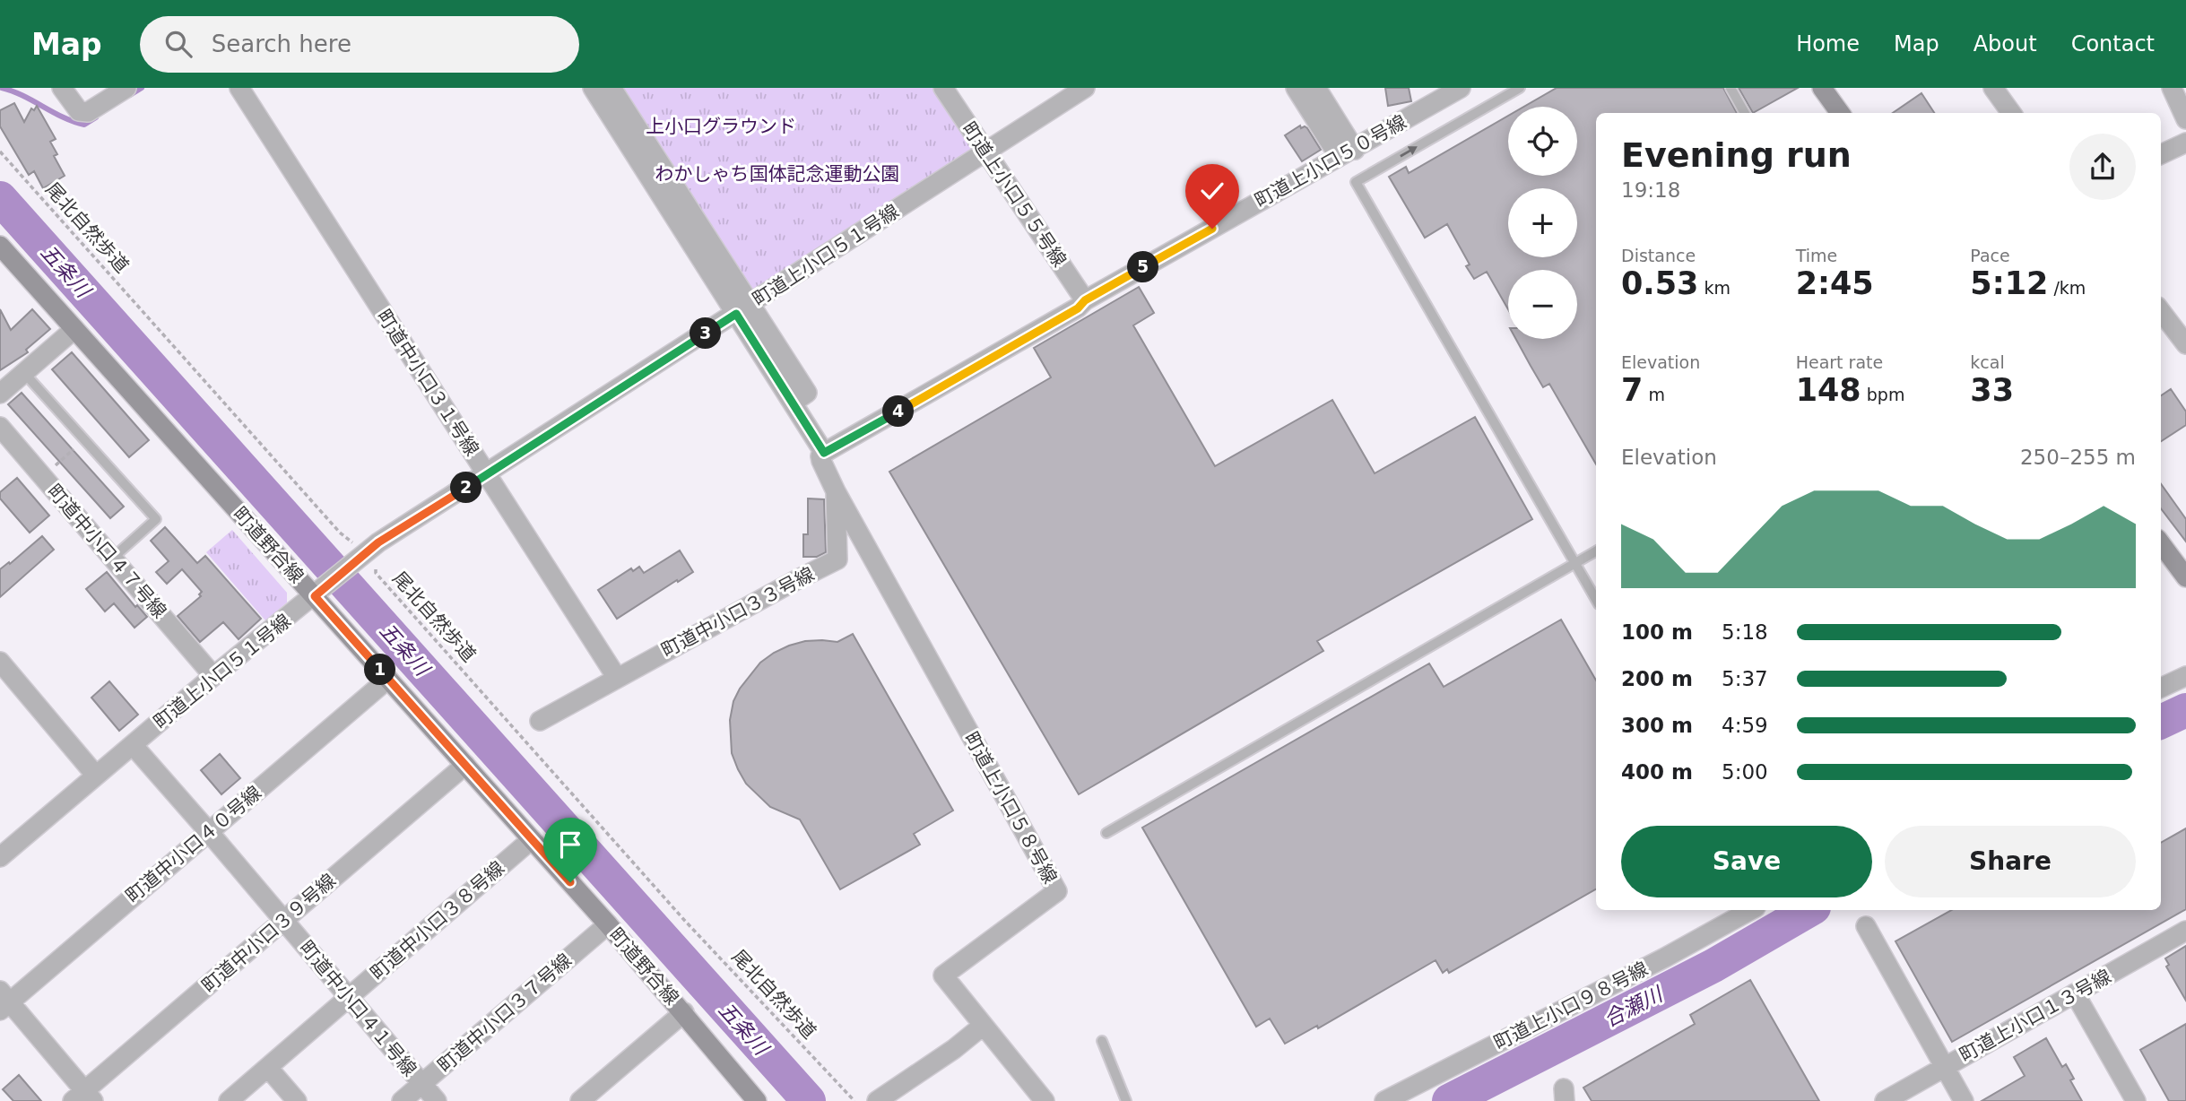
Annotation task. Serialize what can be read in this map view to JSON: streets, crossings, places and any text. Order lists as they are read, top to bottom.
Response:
{
  "streets": {
    "street": [
      "町道上小口５０号線",
      "町道上小口５５号線",
      "町道上小口５１号線",
      "町道中小口３１号線",
      "町道野合線",
      "町道中小口４７号線",
      "町道中小口３３号線",
      "町道上小口５８号線",
      "町道中小口４０号線",
      "町道中小口３８号線",
      "町道中小口３９号線",
      "町道上小口９８号線",
      "町道中小口４１号線",
      "町道中小口３７号線",
      "町道上小口１３号線"
    ],
    "path": ["尾北自然歩道"]
  },
  "crossings": [
    ["町道上小口５０号線", "町道上小口５５号線"],
    ["町道上小口５０号線", "町道中小口３３号線"],
    ["町道上小口５５号線", "町道上小口５１号線"],
    ["尾北自然歩道", "町道上小口５１号線"],
    ["町道上小口５１号線", "町道中小口３１号線"],
    ["町道上小口５１号線", "町道野合線"],
    ["町道上小口５１号線", "町道中小口４７号線"],
    ["町道上小口５１号線", "町道中小口４１号線"],
    ["町道中小口３１号線", "町道中小口３３号線"],
    ["町道野合線", "町道中小口４０号線"],
    ["町道野合線", "町道中小口３８号線"],
    ["町道野合線", "町道中小口３９号線"],
    ["町道野合線", "町道中小口３７号線"],
    ["町道中小口３３号線", "町道上小口５８号線"],
    ["町道中小口４０号線", "町道中小口４１号線"],
    ["町道中小口３８号線", "町道中小口４１号線"],
    ["町道中小口３９号線", "町道中小口４１号線"],
    ["町道中小口４１号線", "町道中小口３７号線"]
  ],
  "water": ["五条川", "合瀬川"],
  "parks": ["上小口グラウンド", "わかしゃち国体記念運動公園"],
  "page": {
    "header": "Map",
    "search": "Search here",
    "nav": [
      "Home",
      "Map",
      "About",
      "Contact"
    ],
    "map_buttons": ["+", "−"],
    "heading": ["Evening run", "19:18"],
    "stats": [
      ["Distance", "0.53 km"],
      ["Time", "2:45"],
      ["Pace", "5:12 /km"],
      ["Elevation", "7 m"],
      ["Heart rate", "148 bpm"],
      ["kcal", "33"]
    ],
    "pins": [
      "5",
      "3",
      "4",
      "2",
      "1"
    ],
    "chart": ["Elevation", "250–255 m"],
    "list": [
      {
        "name": "100 m",
        "note": "5:18"
      },
      {
        "name": "200 m",
        "note": "5:37"
      },
      {
        "name": "300 m",
        "note": "4:59"
      },
      {
        "name": "400 m",
        "note": "5:00"
      }
    ],
    "buttons": ["Save", "Share"]
  }
}
